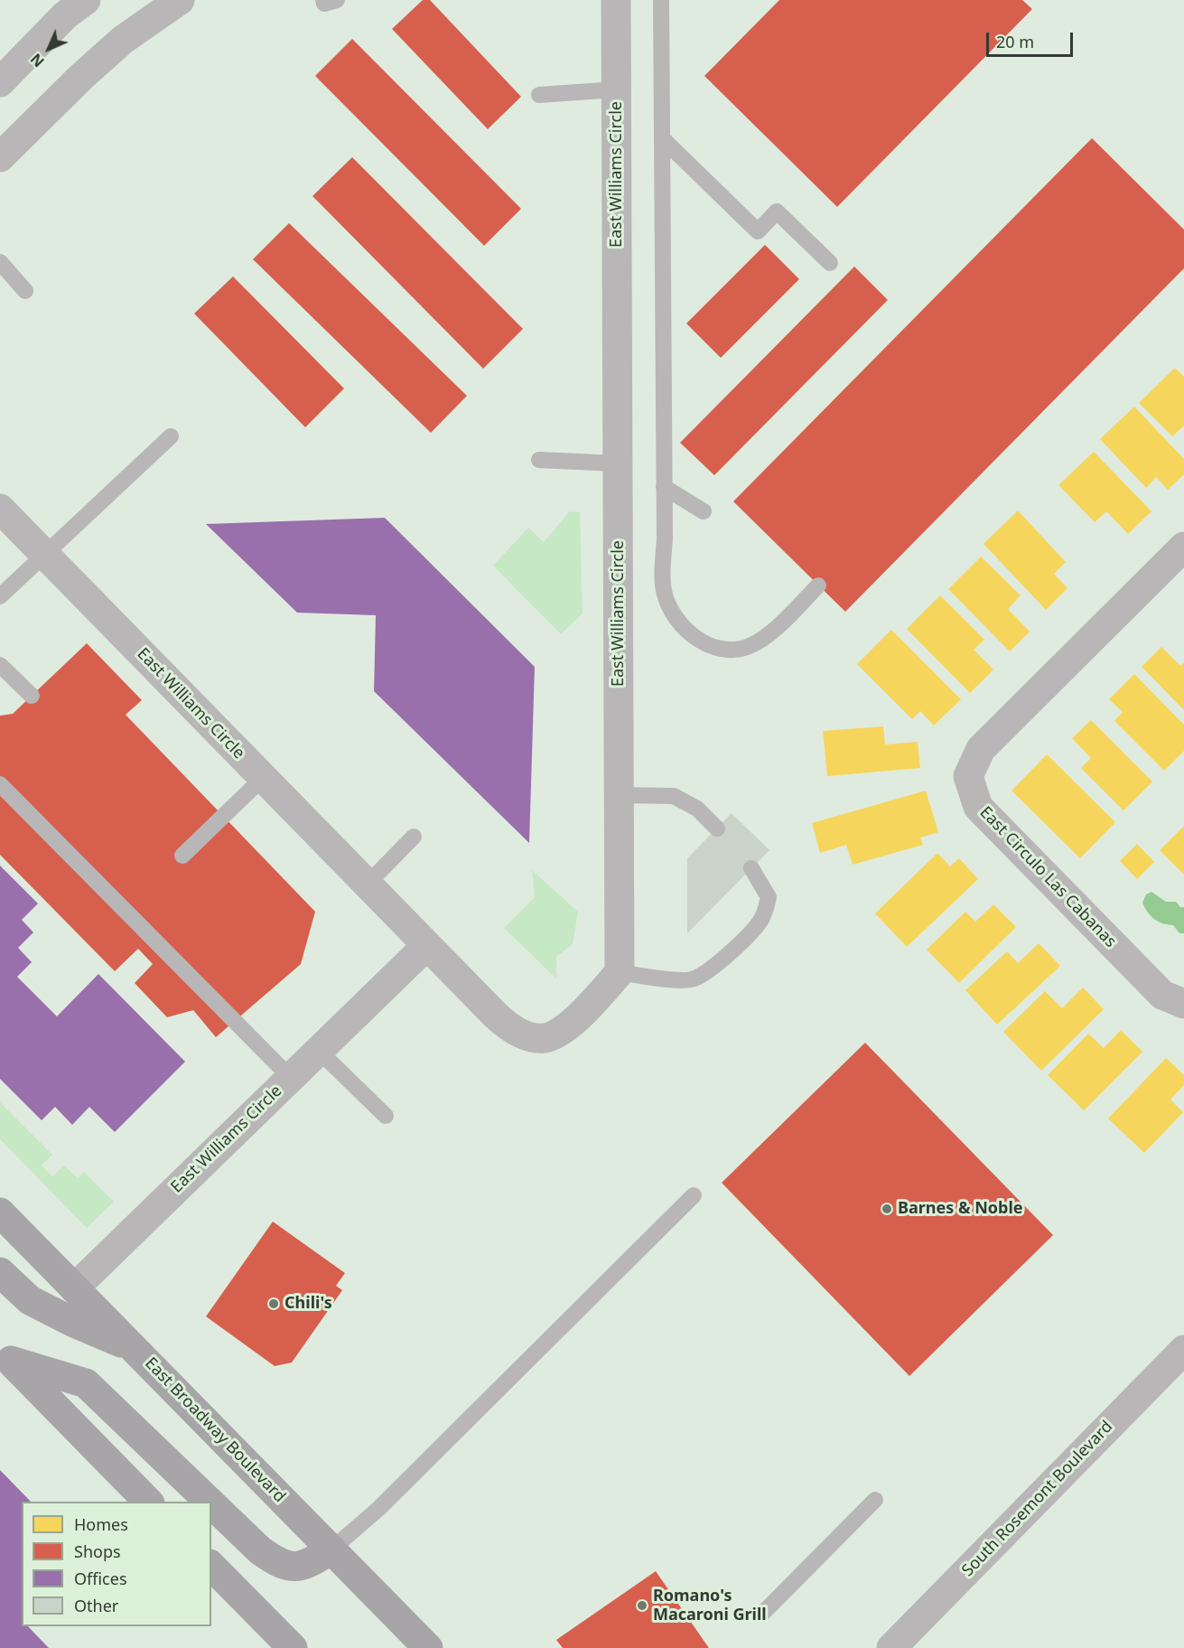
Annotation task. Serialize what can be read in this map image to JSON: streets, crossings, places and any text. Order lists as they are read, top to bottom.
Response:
{
  "streets": {
    "main road": ["East Broadway Boulevard"],
    "street": ["East Williams Circle", "East Circulo Las Cabanas", "South Rosemont Boulevard"]
  },
  "crossings": [
    ["East Williams Circle", "East Broadway Boulevard"]
  ],
  "places": ["Barnes & Noble", "Chili's", "Romano's Macaroni Grill"],
  "legend": [
    "Homes",
    "Shops",
    "Offices",
    "Other"
  ],
  "scale_bar": "20 m",
  "north": "bottom left"
}
